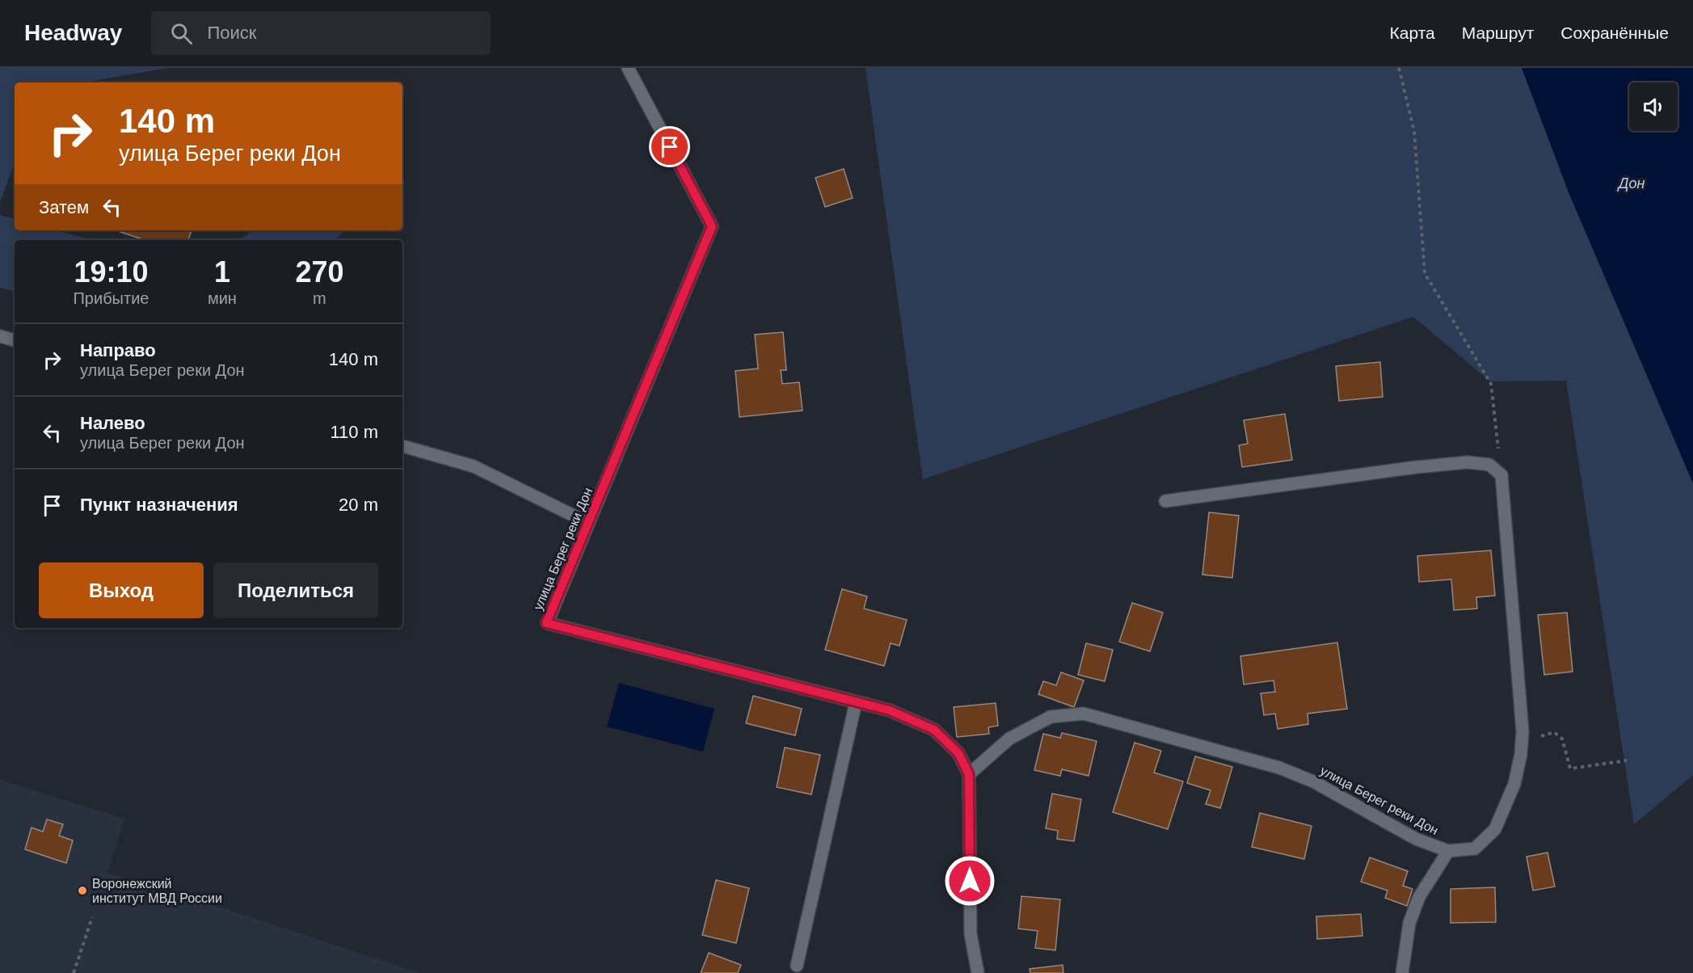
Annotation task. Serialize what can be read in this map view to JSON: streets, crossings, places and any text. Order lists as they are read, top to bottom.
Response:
{
  "streets": {
    "street": ["улица Берег реки Дон"]
  },
  "water": ["Дон"],
  "places": ["Воронежский институт МВД России"],
  "page": {
    "header": "Headway",
    "search": "Поиск",
    "nav": ["Карта", "Маршрут", "Сохранённые"],
    "turn": ["140 m", "улица Берег реки Дон"],
    "then": "Затем",
    "eta": [
      "19:10",
      "Прибытие",
      "1",
      "мин",
      "270",
      "m"
    ],
    "list": [
      {
        "name": "Направо",
        "note": "улица Берег реки Дон",
        "value": "140 m"
      },
      {
        "name": "Налево",
        "note": "улица Берег реки Дон",
        "value": "110 m"
      },
      {
        "name": "Пункт назначения",
        "value": "20 m"
      }
    ],
    "buttons": ["Выход", "Поделиться"]
  }
}
